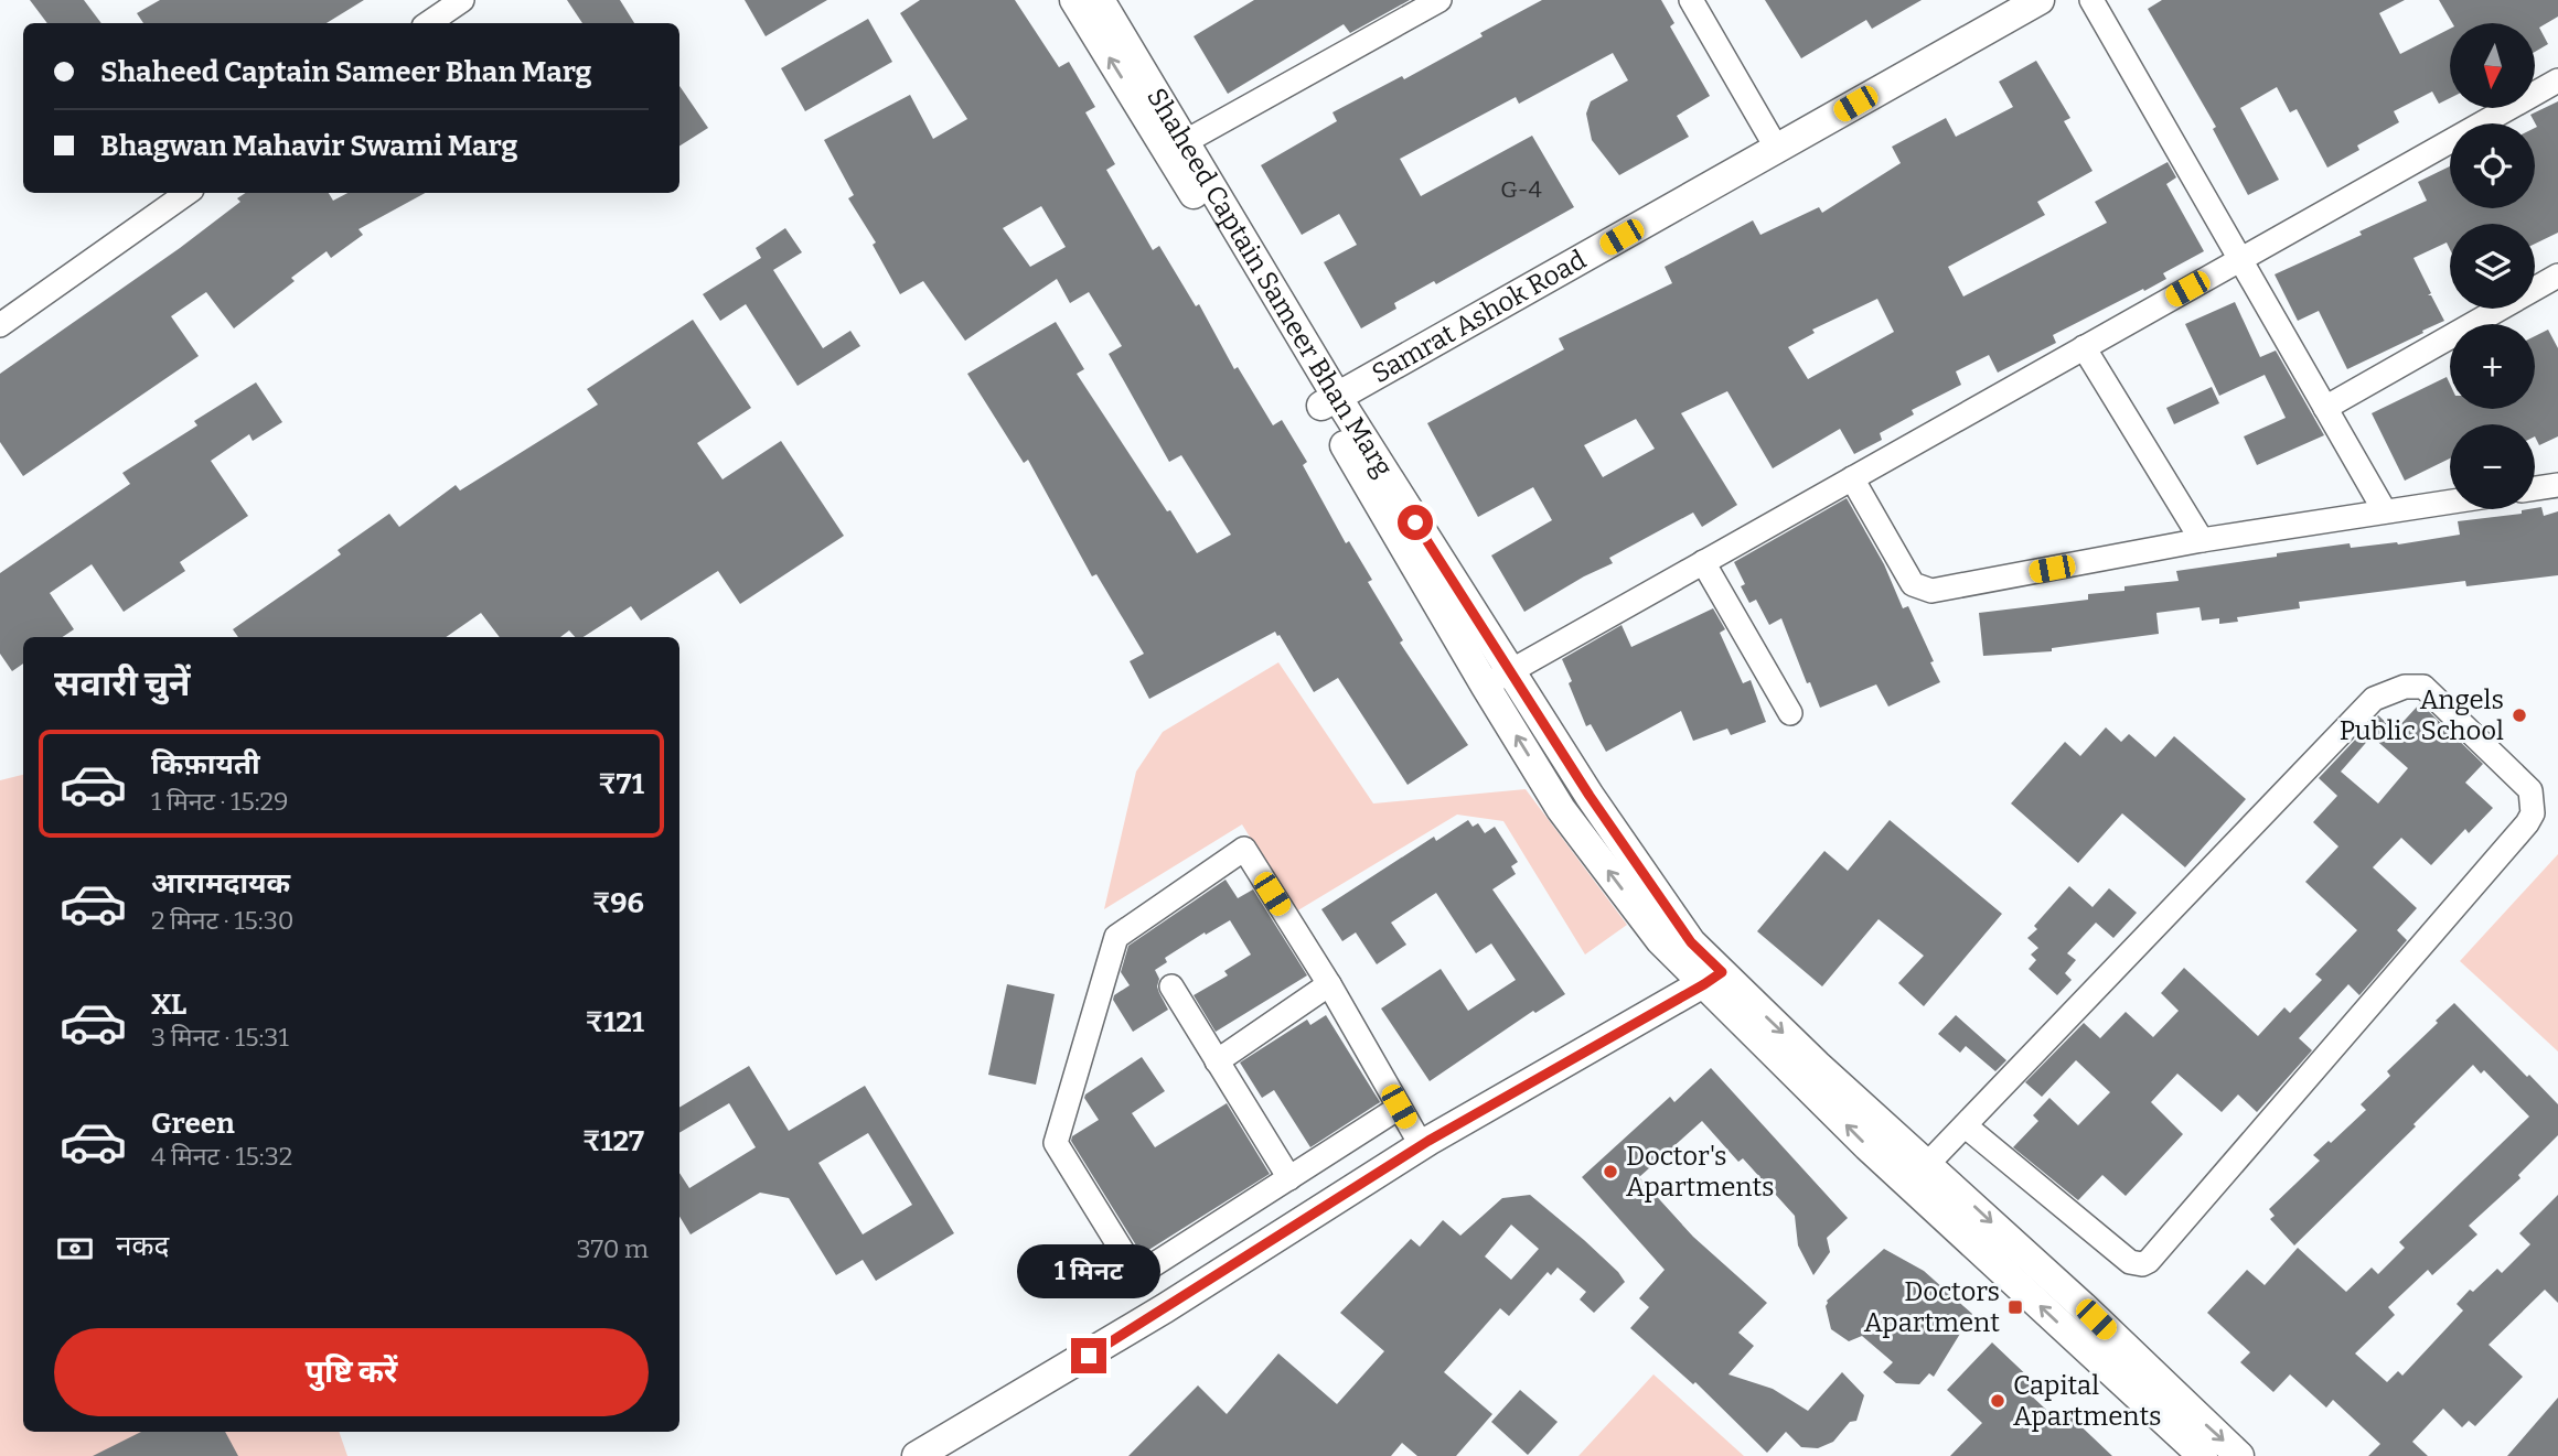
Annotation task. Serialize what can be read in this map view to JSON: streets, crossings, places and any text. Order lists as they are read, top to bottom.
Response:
{
  "streets": {
    "street": ["Shaheed Captain Sameer Bhan Marg", "Samrat Ashok Road"]
  },
  "crossings": [
    ["Shaheed Captain Sameer Bhan Marg", "Samrat Ashok Road"]
  ],
  "places": {
    "other": ["Angels Public School", "Doctor's Apartments", "Capital Apartments"],
    "transit": ["Doctors Apartment"]
  },
  "house_numbers": ["G-4"],
  "north": "bottom",
  "page": {
    "map_buttons": ["+", "−"],
    "banner": ["Shaheed Captain Sameer Bhan Marg", "Bhagwan Mahavir Swami Marg"],
    "heading": "सवारी चुनें",
    "list": [
      {
        "name": "किफ़ायती",
        "note": "1 मिनट · 15:29",
        "value": "₹71"
      },
      {
        "name": "आरामदायक",
        "note": "2 मिनट · 15:30",
        "value": "₹96"
      },
      {
        "name": "XL",
        "note": "3 मिनट · 15:31",
        "value": "₹121"
      },
      {
        "name": "Green",
        "note": "4 मिनट · 15:32",
        "value": "₹127"
      }
    ],
    "pay": ["नकद", "370 m"],
    "bubble": "1 मिनट",
    "buttons": "पुष्टि करें"
  }
}
